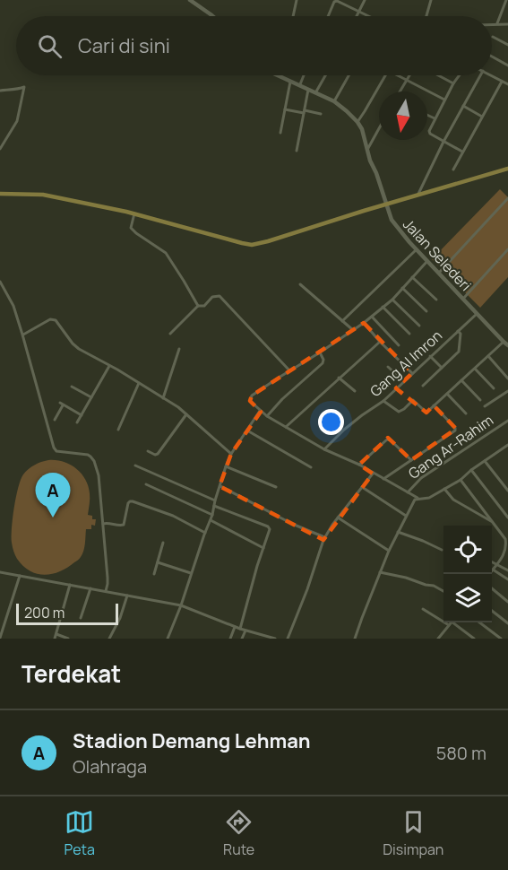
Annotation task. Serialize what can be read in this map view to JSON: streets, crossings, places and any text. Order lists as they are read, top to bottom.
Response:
{
  "streets": {
    "street": ["Jalan Selederi", "Gang Al Imron", "Gang Ar-Rahim"]
  },
  "crossings": [
    ["Jalan Selederi", "Gang Al Imron"]
  ],
  "scale_bar": "200 m",
  "north": "bottom",
  "page": {
    "search": "Cari di sini",
    "pins": "A",
    "scale": "200 m",
    "heading": "Terdekat",
    "list": [
      {
        "mark": "A",
        "name": "Stadion Demang Lehman",
        "note": "Olahraga",
        "value": "580 m"
      }
    ],
    "nav": ["Peta", "Rute", "Disimpan"]
  }
}
